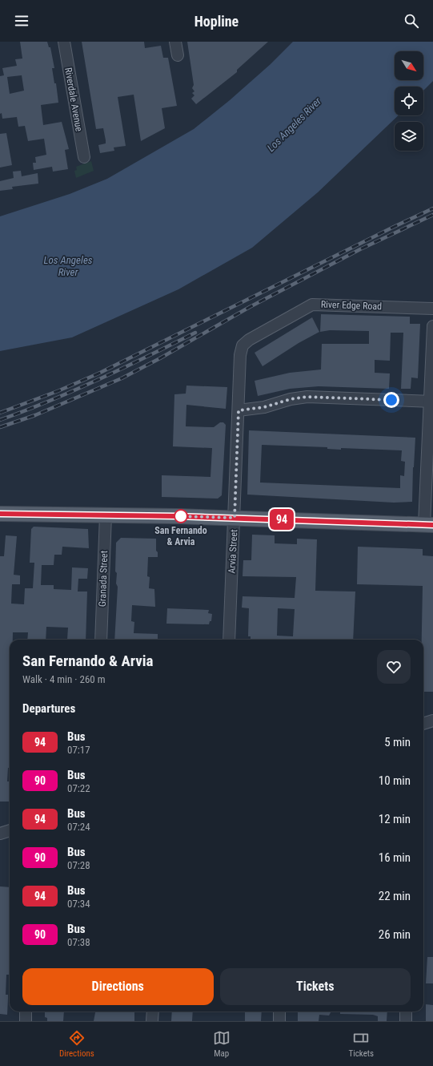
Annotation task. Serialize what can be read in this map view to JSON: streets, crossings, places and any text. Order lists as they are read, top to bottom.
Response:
{
  "streets": {
    "street": [
      "Riverdale Avenue",
      "River Edge Road",
      "Arvia Street",
      "Granada Street"
    ]
  },
  "crossings": [
    ["River Edge Road", "Arvia Street"]
  ],
  "water": ["Los Angeles River"],
  "places": ["San Fernando & Arvia"],
  "lines": ["bus line 94"],
  "north": "bottom right",
  "page": {
    "header": "Hopline",
    "on_map": "94",
    "heading": [
      ["San Fernando & Arvia", "Walk · 4 min · 260 m"],
      "Departures"
    ],
    "list": [
      {
        "mark": "94",
        "name": "Bus",
        "note": "07:17",
        "value": "5 min"
      },
      {
        "mark": "90",
        "name": "Bus",
        "note": "07:22",
        "value": "10 min"
      },
      {
        "mark": "94",
        "name": "Bus",
        "note": "07:24",
        "value": "12 min"
      },
      {
        "mark": "90",
        "name": "Bus",
        "note": "07:28",
        "value": "16 min"
      },
      {
        "mark": "94",
        "name": "Bus",
        "note": "07:34",
        "value": "22 min"
      },
      {
        "mark": "90",
        "name": "Bus",
        "note": "07:38",
        "value": "26 min"
      }
    ],
    "buttons": ["Directions", "Tickets"],
    "tabs": ["Directions", "Map", "Tickets"]
  }
}
